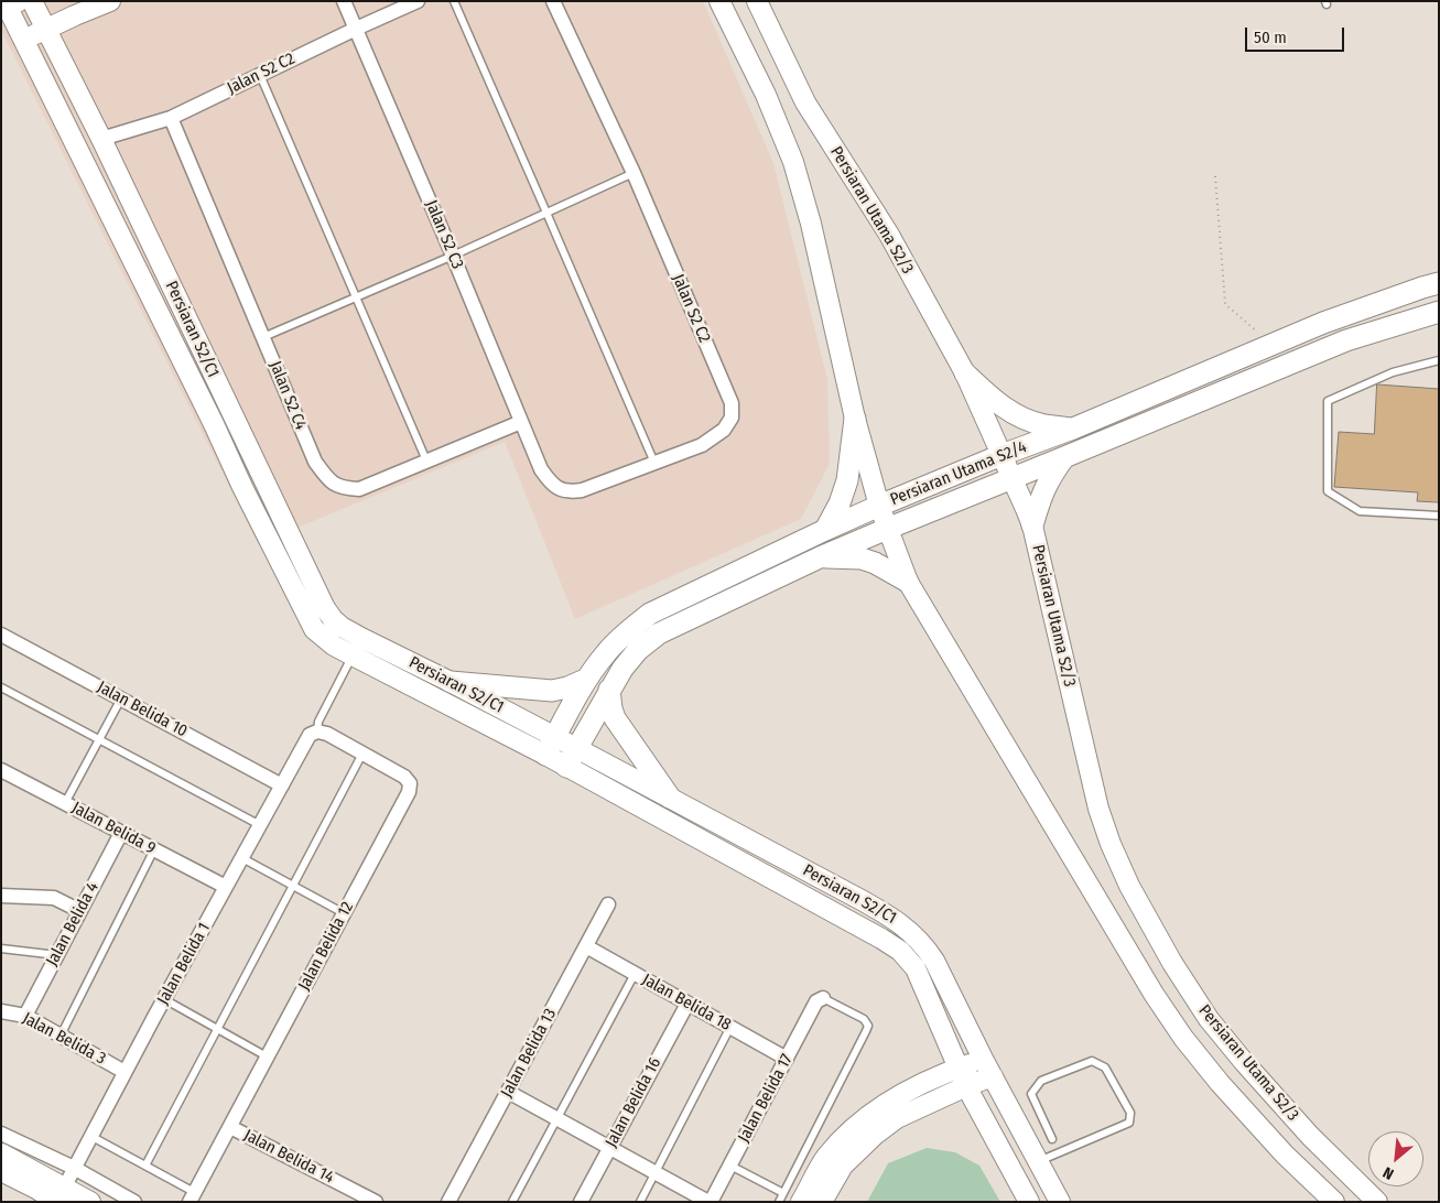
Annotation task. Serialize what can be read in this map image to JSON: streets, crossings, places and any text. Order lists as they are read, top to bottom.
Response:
{
  "streets": {
    "main road": ["Persiaran Utama S2/3", "Persiaran S2/C1", "Persiaran Utama S2/4"],
    "street": [
      "Jalan S2 C2",
      "Jalan S2 C3",
      "Jalan S2 C4",
      "Jalan Belida 10",
      "Jalan Belida 9",
      "Jalan Belida 4",
      "Jalan Belida 12",
      "Jalan Belida 1",
      "Jalan Belida 18",
      "Jalan Belida 3",
      "Jalan Belida 13",
      "Jalan Belida 17",
      "Jalan Belida 16",
      "Jalan Belida 14"
    ]
  },
  "crossings": [
    ["Jalan S2 C2", "Jalan S2 C3"],
    ["Jalan S2 C2", "Persiaran S2/C1"],
    ["Jalan S2 C2", "Jalan S2 C4"],
    ["Persiaran Utama S2/3", "Persiaran Utama S2/4"],
    ["Jalan S2 C3", "Jalan S2 C4"],
    ["Persiaran S2/C1", "Persiaran Utama S2/4"],
    ["Jalan Belida 10", "Jalan Belida 1"],
    ["Jalan Belida 9", "Jalan Belida 4"],
    ["Jalan Belida 9", "Jalan Belida 1"],
    ["Jalan Belida 4", "Jalan Belida 3"],
    ["Jalan Belida 12", "Jalan Belida 1"],
    ["Jalan Belida 12", "Jalan Belida 14"],
    ["Jalan Belida 1", "Jalan Belida 3"],
    ["Jalan Belida 18", "Jalan Belida 13"],
    ["Jalan Belida 18", "Jalan Belida 17"],
    ["Jalan Belida 18", "Jalan Belida 16"]
  ],
  "scale_bar": "50 m",
  "north": "bottom left"
}
